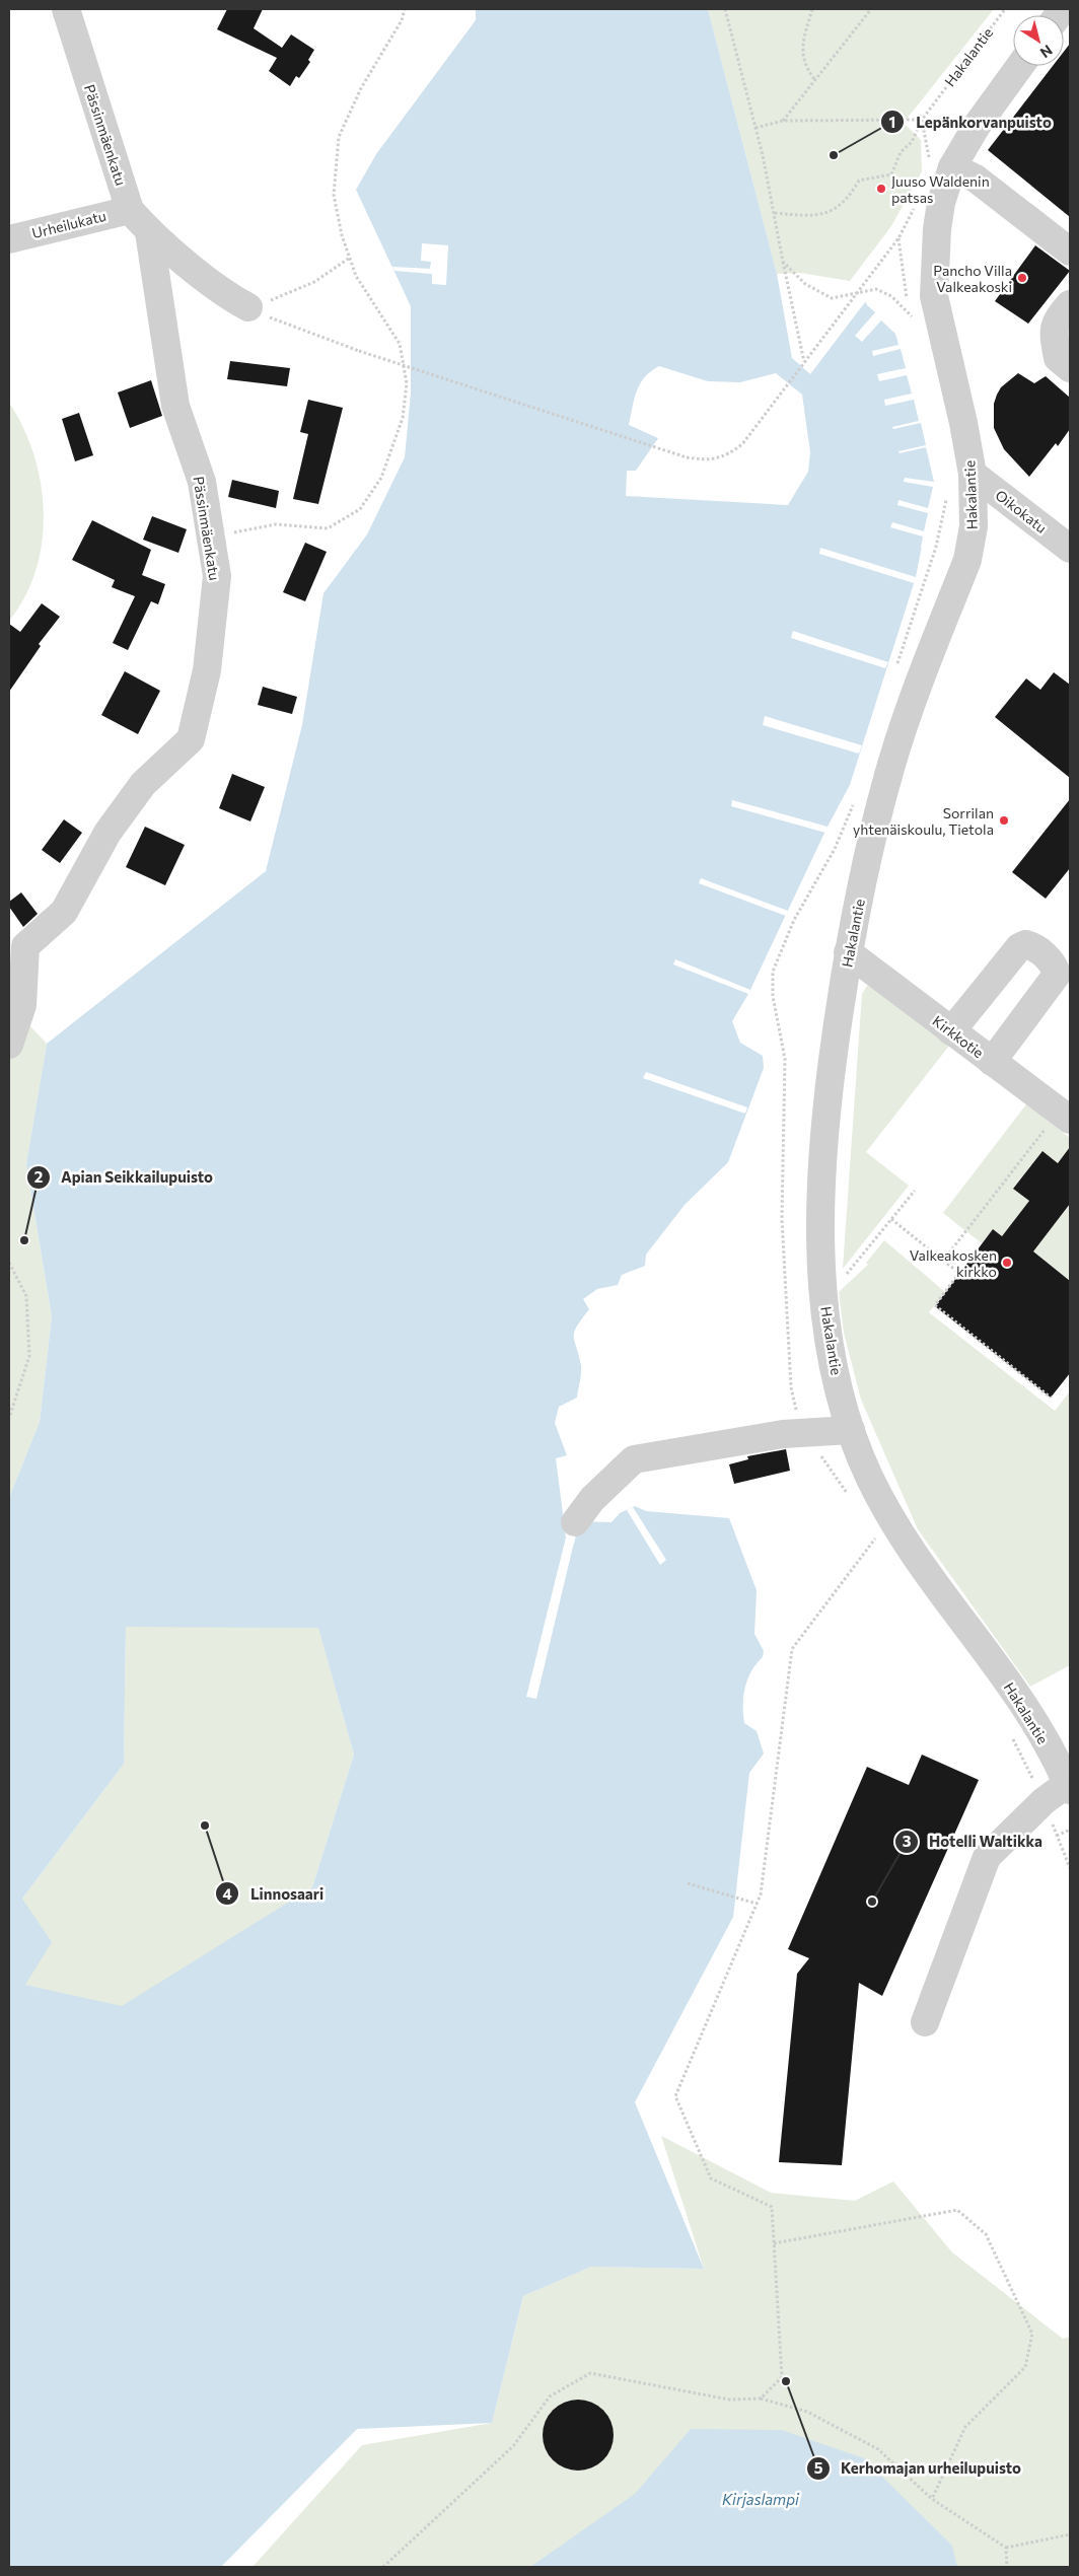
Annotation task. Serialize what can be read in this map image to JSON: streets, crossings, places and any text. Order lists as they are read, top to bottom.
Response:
{
  "streets": {
    "street": [
      "Hakalantie",
      "Pässinmäenkatu",
      "Urheilukatu",
      "Oikokatu",
      "Kirkkotie"
    ]
  },
  "crossings": [
    ["Hakalantie", "Oikokatu"],
    ["Hakalantie", "Kirkkotie"],
    ["Pässinmäenkatu", "Urheilukatu"]
  ],
  "water": ["Kirjaslampi"],
  "places": [
    "Lepänkorvanpuisto",
    "Juuso Waldenin patsas",
    "Pancho Villa Valkeakoski",
    "Sorrilan yhtenäiskoulu, Tietola",
    "Apian Seikkailupuisto",
    "Valkeakosken kirkko",
    "Linnosaari",
    "Hotelli Waltikka",
    "Kerhomajan urheilupuisto"
  ],
  "north": "bottom right"
}
